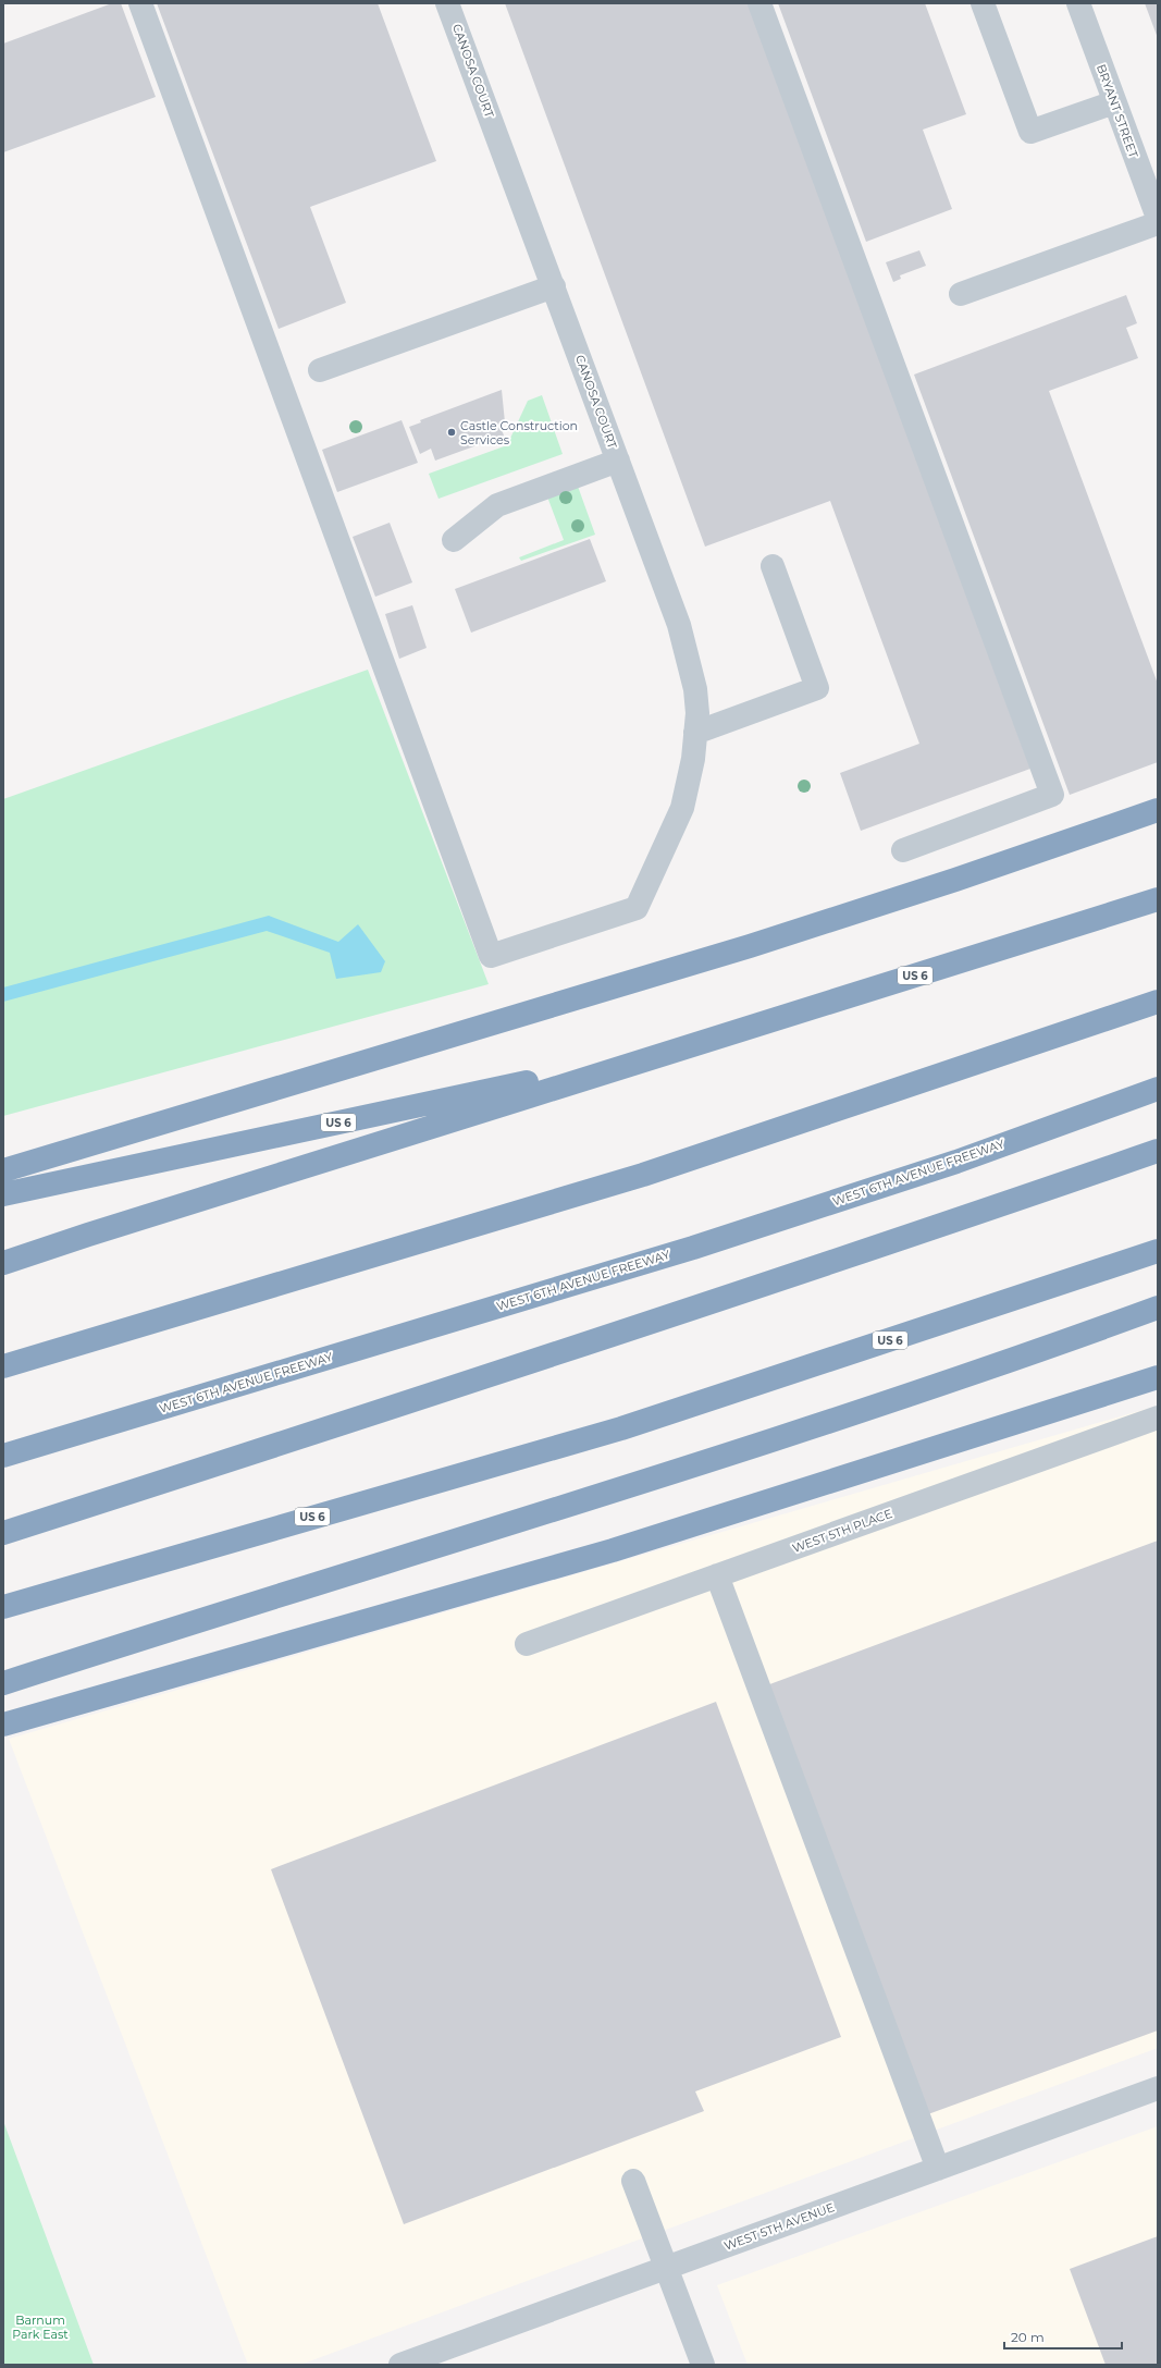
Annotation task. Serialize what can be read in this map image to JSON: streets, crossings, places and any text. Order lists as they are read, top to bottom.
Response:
{
  "streets": {
    "highway": ["US 6", "WEST 6TH AVENUE FREEWAY"],
    "street": [
      "CANOSA COURT",
      "BRYANT STREET",
      "WEST 5TH PLACE",
      "WEST 5TH AVENUE"
    ]
  },
  "parks": ["Barnum Park East"],
  "places": ["Castle Construction Services"],
  "scale_bar": "20 m"
}
